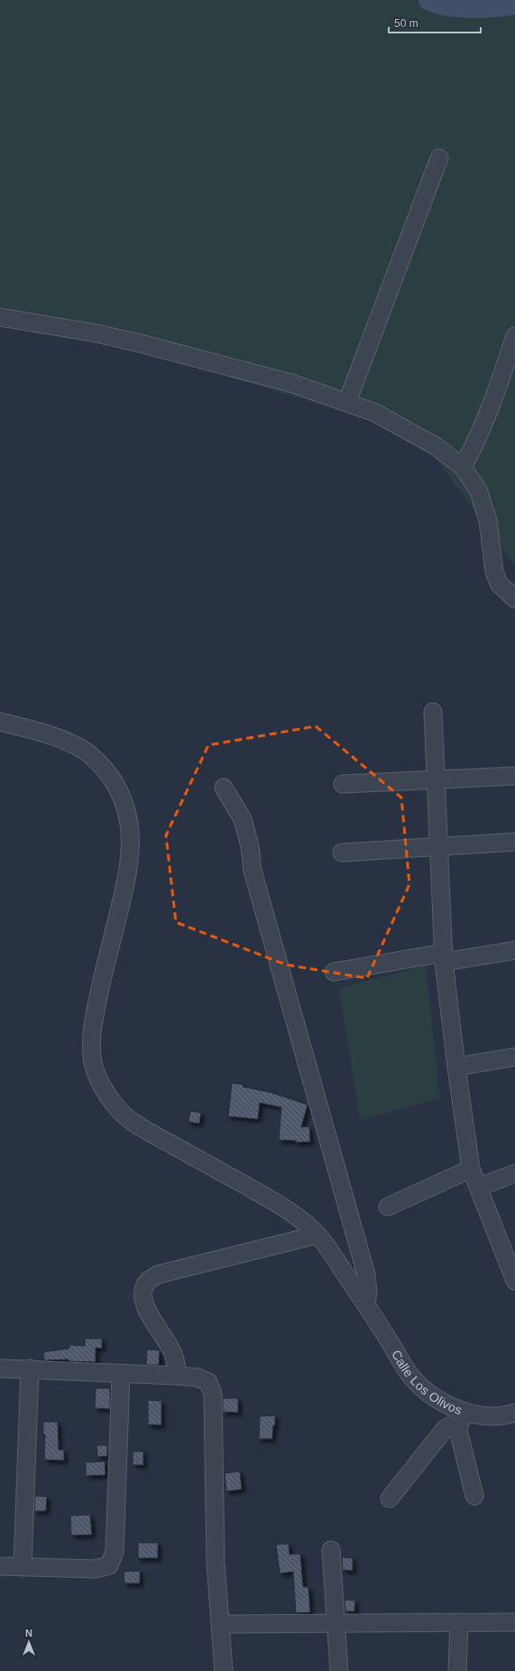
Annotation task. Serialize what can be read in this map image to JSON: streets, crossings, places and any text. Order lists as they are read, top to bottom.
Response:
{
  "streets": {
    "street": ["Calle Los Olivos"]
  },
  "scale_bar": "50 m",
  "north": "top"
}
